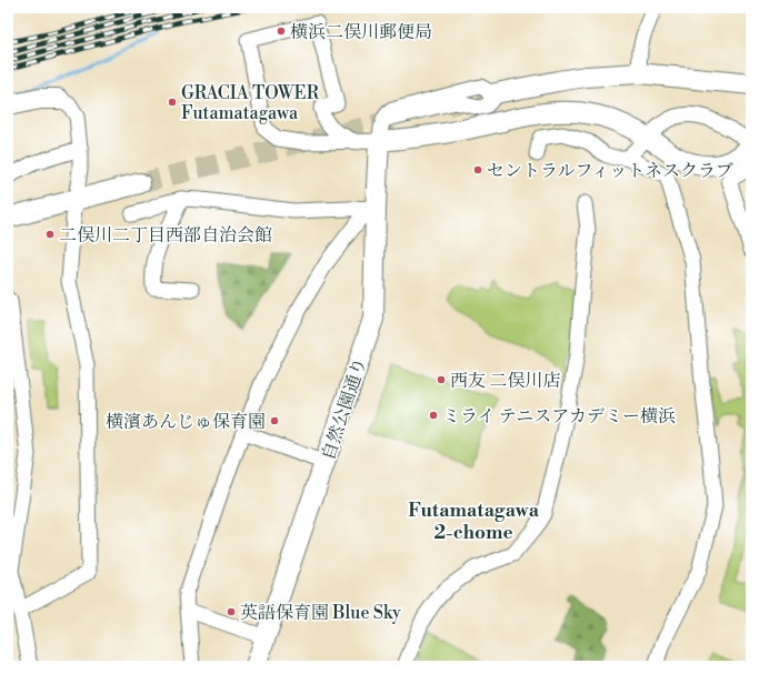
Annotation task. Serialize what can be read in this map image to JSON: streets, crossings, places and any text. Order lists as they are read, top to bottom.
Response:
{
  "streets": {
    "street": ["自然公園通り"]
  },
  "districts": ["Futamatagawa 2-chome"],
  "places": [
    "横浜二俣川郵便局",
    "GRACIA TOWER Futamatagawa",
    "セントラルフィットネスクラブ",
    "二俣川二丁目西部自治会館",
    "西友 二俣川店",
    "ミライ テニスアカデミー横浜",
    "横濱あんじゅ保育園",
    "英語保育園 Blue Sky"
  ]
}
